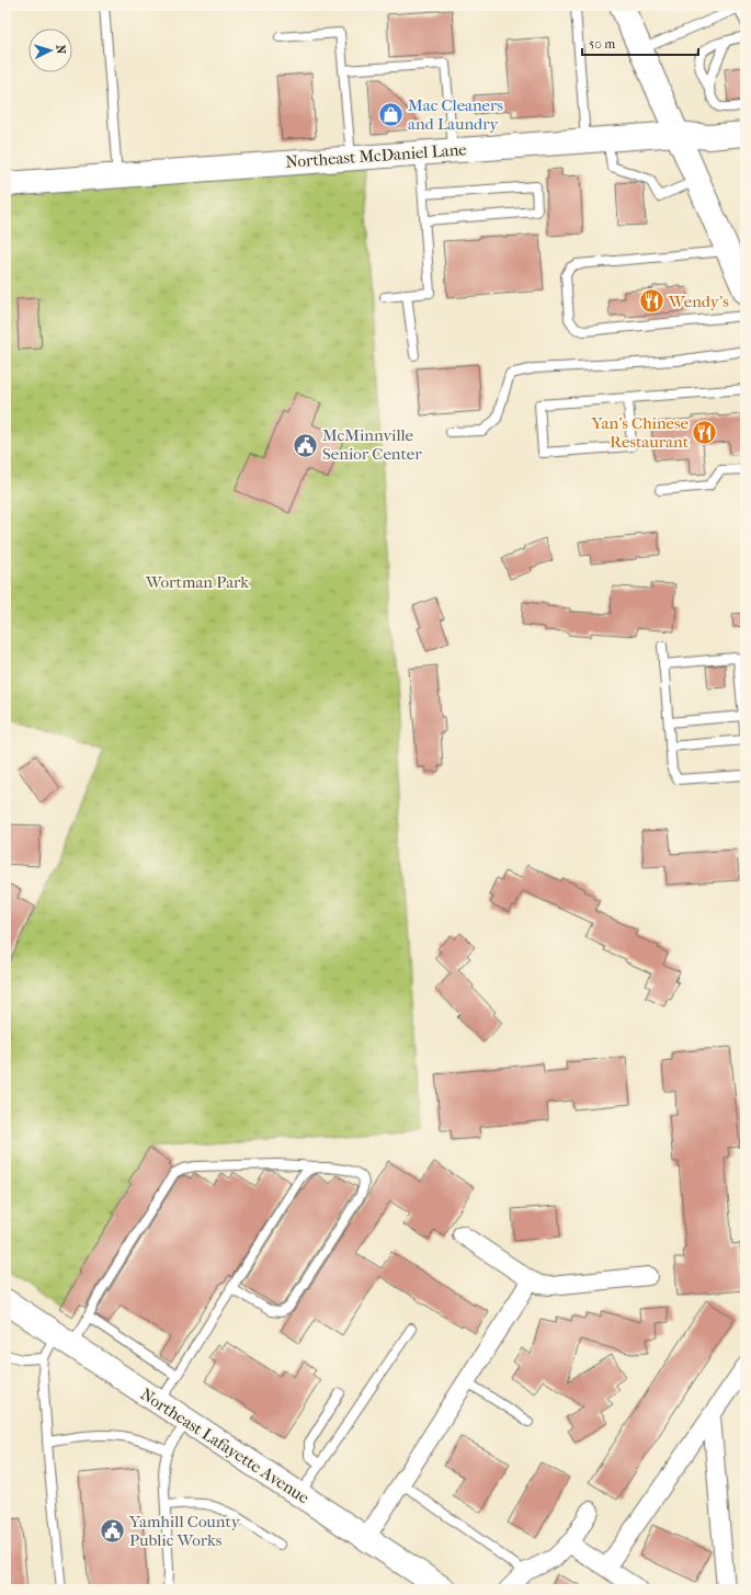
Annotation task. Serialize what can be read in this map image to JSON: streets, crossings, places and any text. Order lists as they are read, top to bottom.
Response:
{
  "streets": {
    "main road": ["Northeast McDaniel Lane", "Northeast Lafayette Avenue"]
  },
  "parks": ["Wortman Park"],
  "places": {
    "shop": ["Mac Cleaners and Laundry"],
    "restaurant": ["Wendy's", "Yan's Chinese Restaurant"],
    "public building": ["McMinnville Senior Center", "Yamhill County Public Works"]
  },
  "scale_bar": "50 m",
  "north": "right"
}
